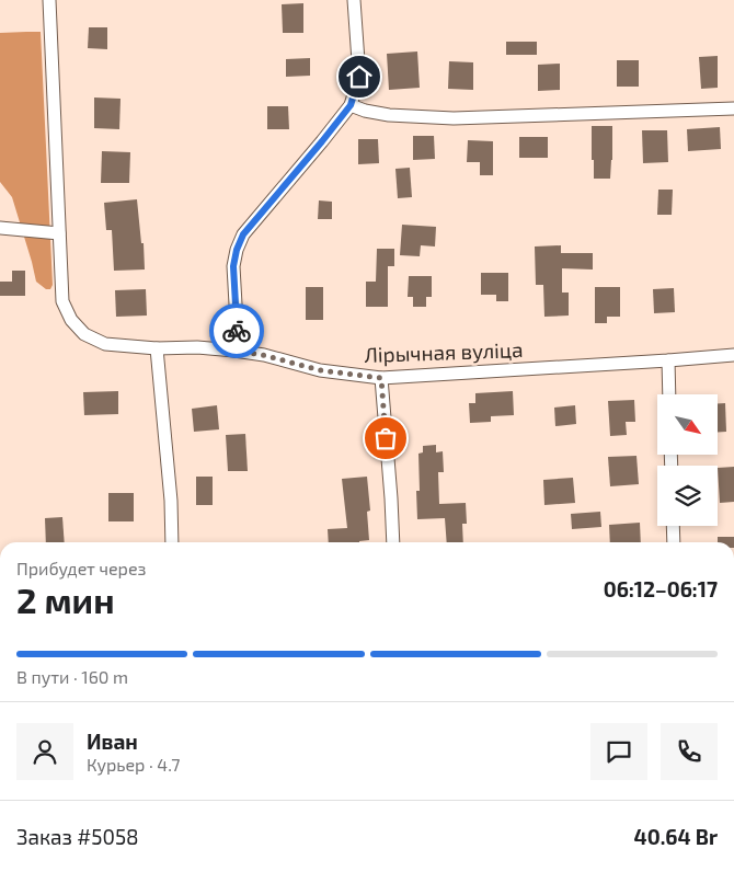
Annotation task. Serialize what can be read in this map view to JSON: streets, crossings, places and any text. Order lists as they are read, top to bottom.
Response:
{
  "streets": {
    "street": ["Лірычная вуліца"]
  },
  "north": "bottom right",
  "page": {
    "heading": ["2 мин", "Прибудет через", "06:12–06:17"],
    "panel": [
      "Иван",
      "Курьер · 4.7",
      "Заказ #5058",
      "40.64 Br"
    ],
    "bar": "В пути · 160 m"
  }
}
